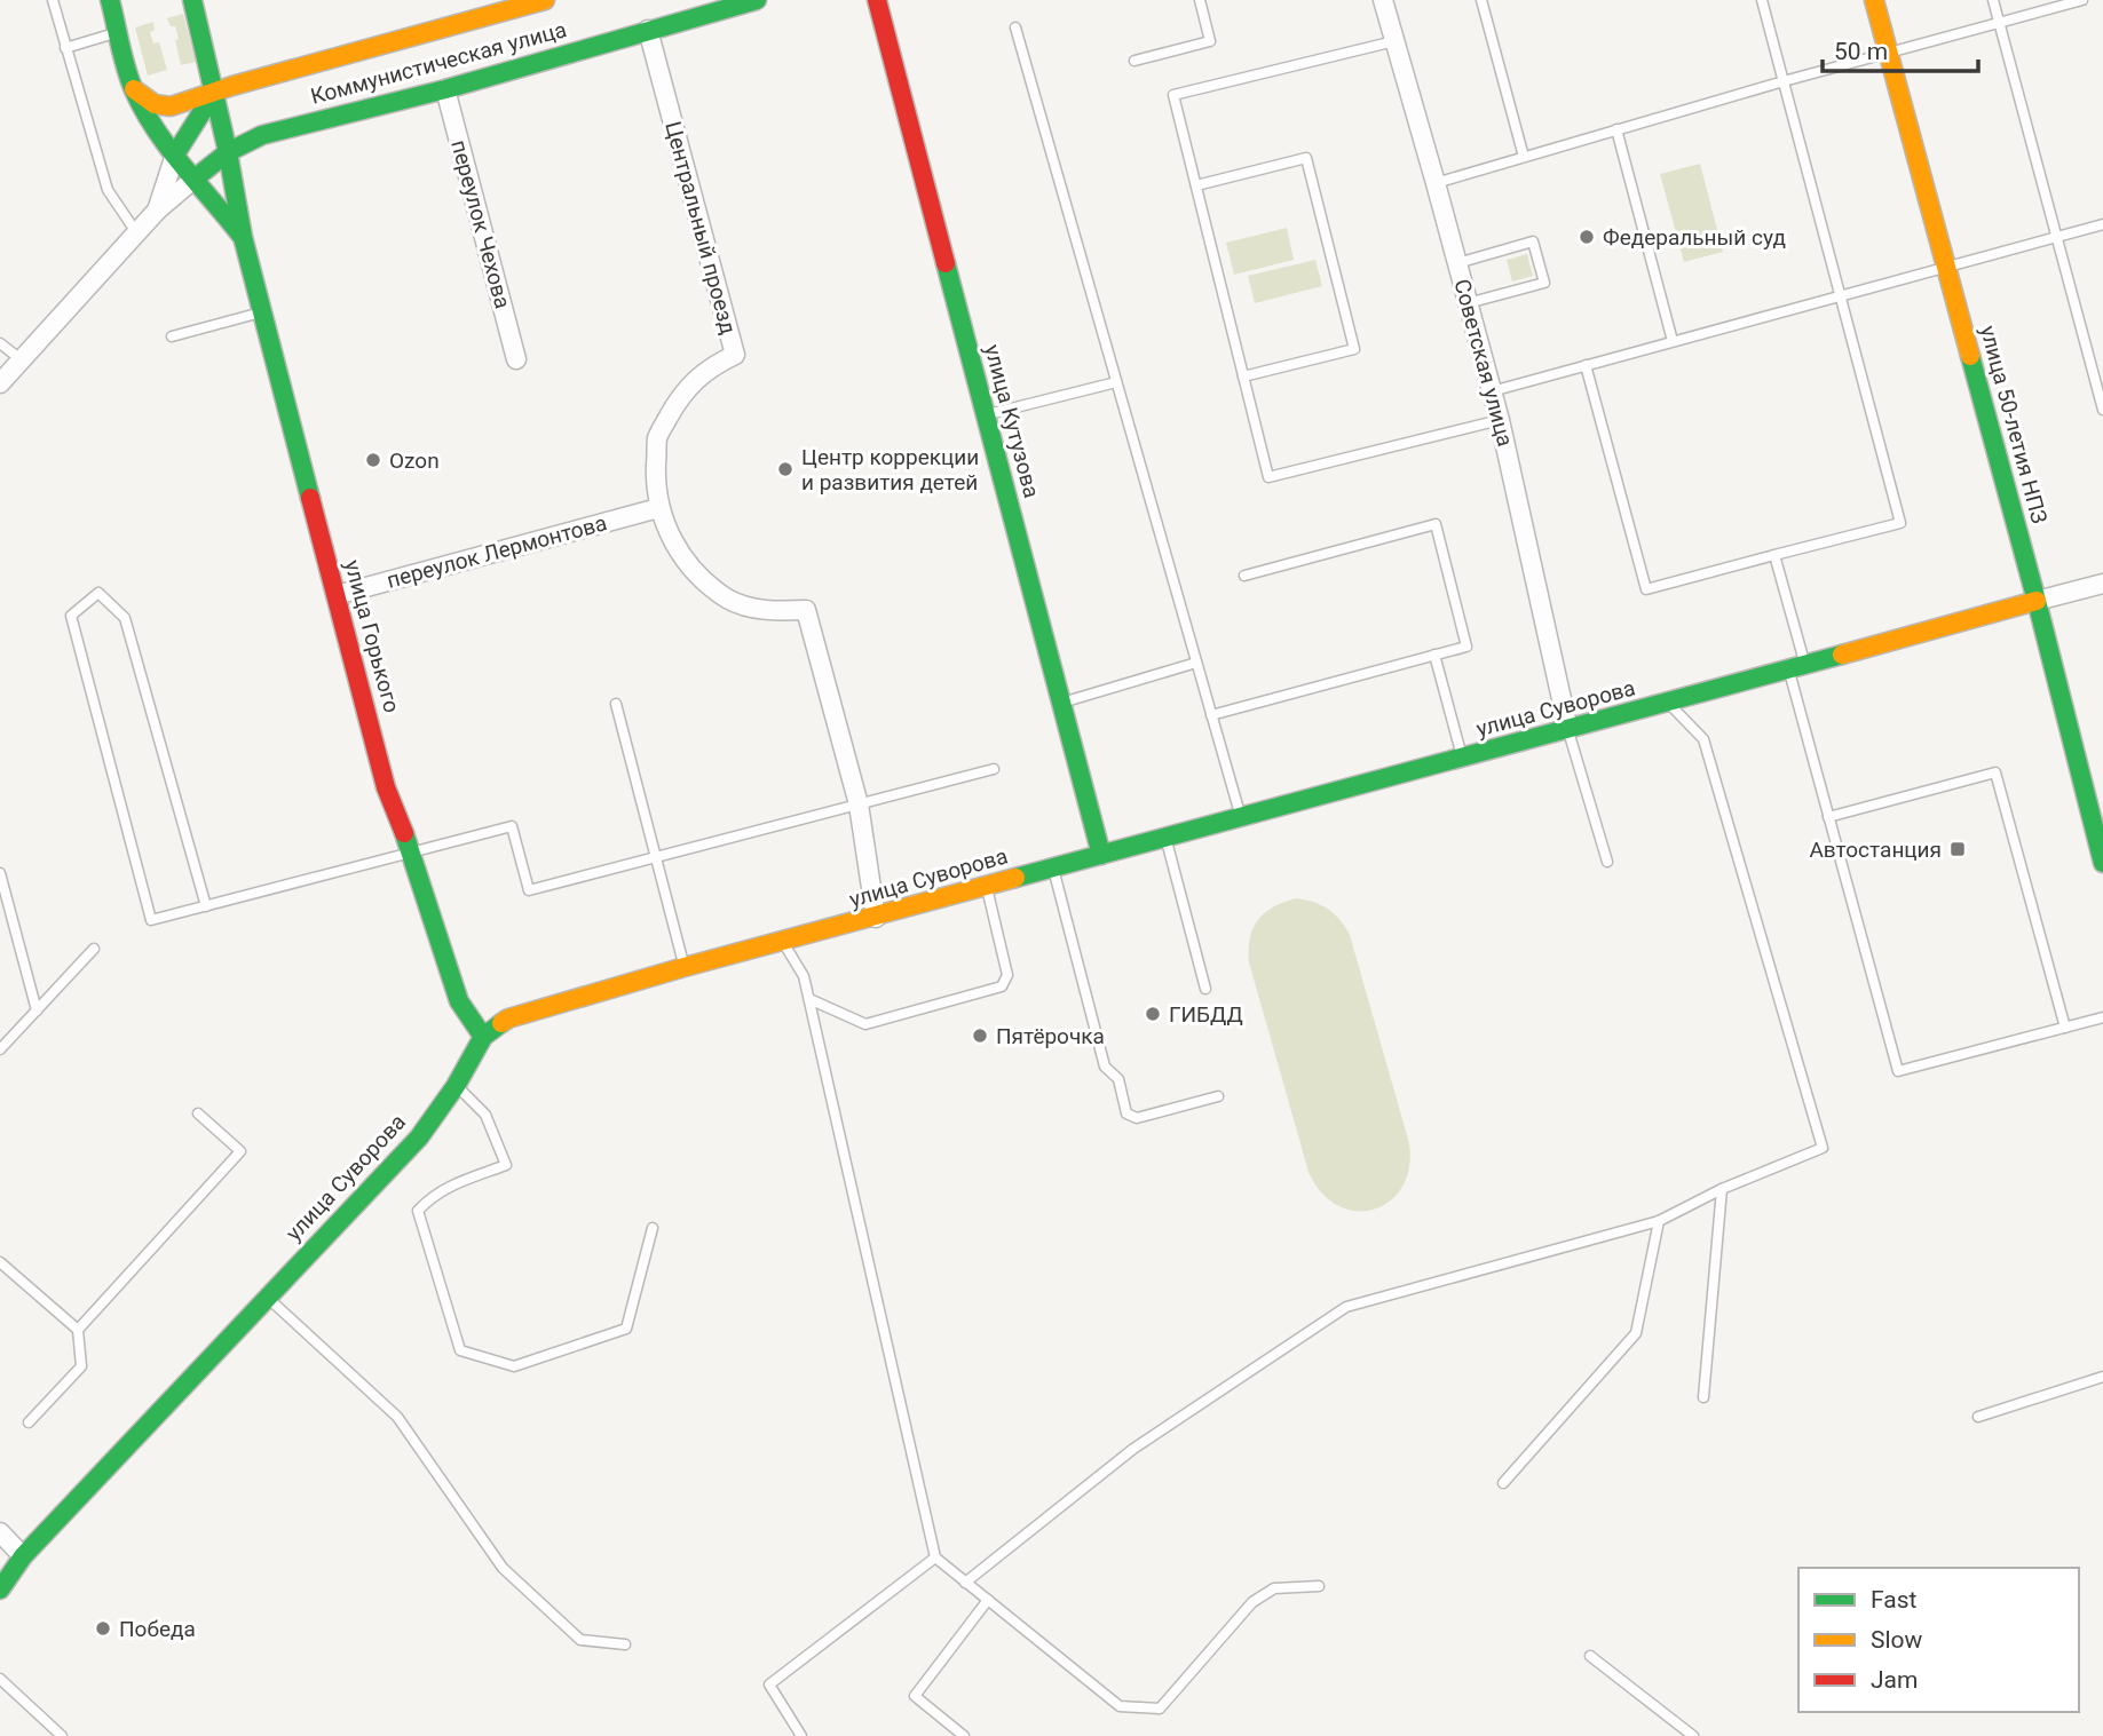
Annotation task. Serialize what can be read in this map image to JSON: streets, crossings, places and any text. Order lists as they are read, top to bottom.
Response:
{
  "streets": {
    "main road": [
      "Коммунистическая улица",
      "улица Кутузова",
      "улица 50-летия НПЗ",
      "улица Горького",
      "улица Суворова"
    ],
    "street": [
      "переулок Чехова",
      "Центральный проезд",
      "Советская улица",
      "переулок Лермонтова"
    ]
  },
  "crossings": [
    ["Коммунистическая улица", "переулок Чехова"],
    ["Коммунистическая улица", "Центральный проезд"],
    ["Коммунистическая улица", "улица Горького"],
    ["Центральный проезд", "переулок Лермонтова"],
    ["Центральный проезд", "улица Суворова"],
    ["Советская улица", "улица Суворова"],
    ["улица Кутузова", "улица Суворова"],
    ["улица 50-летия НПЗ", "улица Суворова"],
    ["переулок Лермонтова", "улица Горького"],
    ["улица Горького", "улица Суворова"]
  ],
  "places": {
    "other": [
      "Федеральный суд",
      "Ozon",
      "Центр коррекции и развития детей",
      "ГИБДД",
      "Пятёрочка",
      "Победа"
    ],
    "transit": ["Автостанция"]
  },
  "legend": ["Fast", "Slow", "Jam"],
  "scale_bar": "50 m"
}
